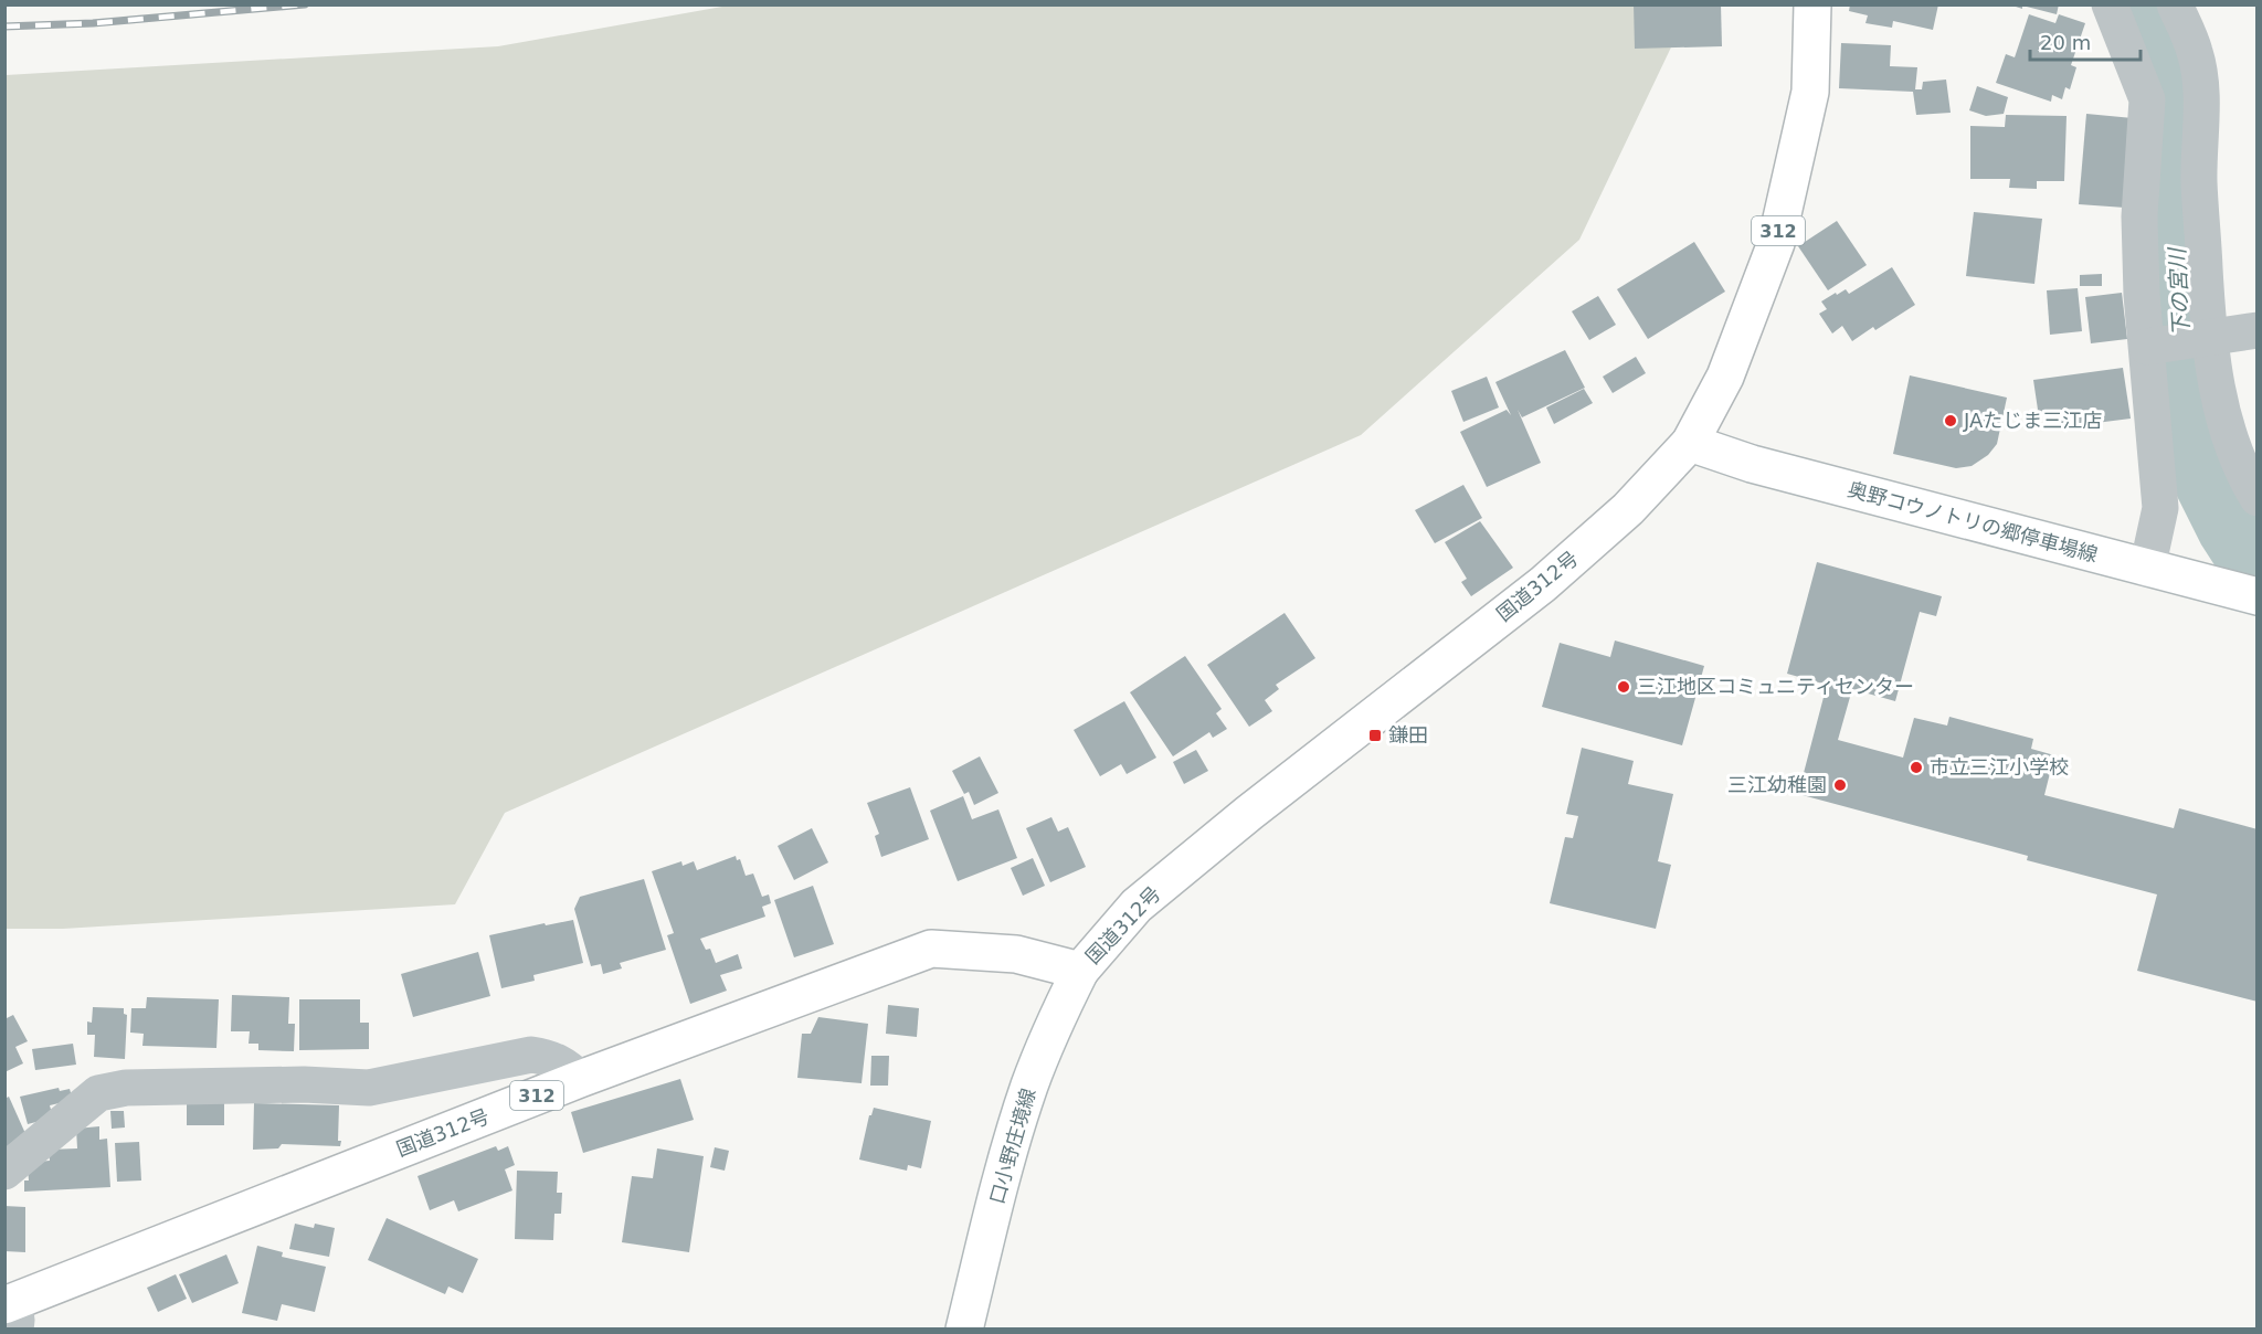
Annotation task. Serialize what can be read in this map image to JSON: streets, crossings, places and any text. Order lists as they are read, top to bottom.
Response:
{
  "streets": {
    "main road": [
      "312",
      "奥野コウノトリの郷停車場線",
      "国道312号",
      "口小野庄境線"
    ]
  },
  "crossings": [
    ["奥野コウノトリの郷停車場線", "国道312号"],
    ["国道312号", "口小野庄境線"]
  ],
  "water": ["下の宮川"],
  "places": {
    "other": [
      "JAたじま三江店",
      "三江地区コミュニティセンター",
      "市立三江小学校",
      "三江幼稚園"
    ],
    "transit": ["鎌田"]
  },
  "scale_bar": "20 m"
}
